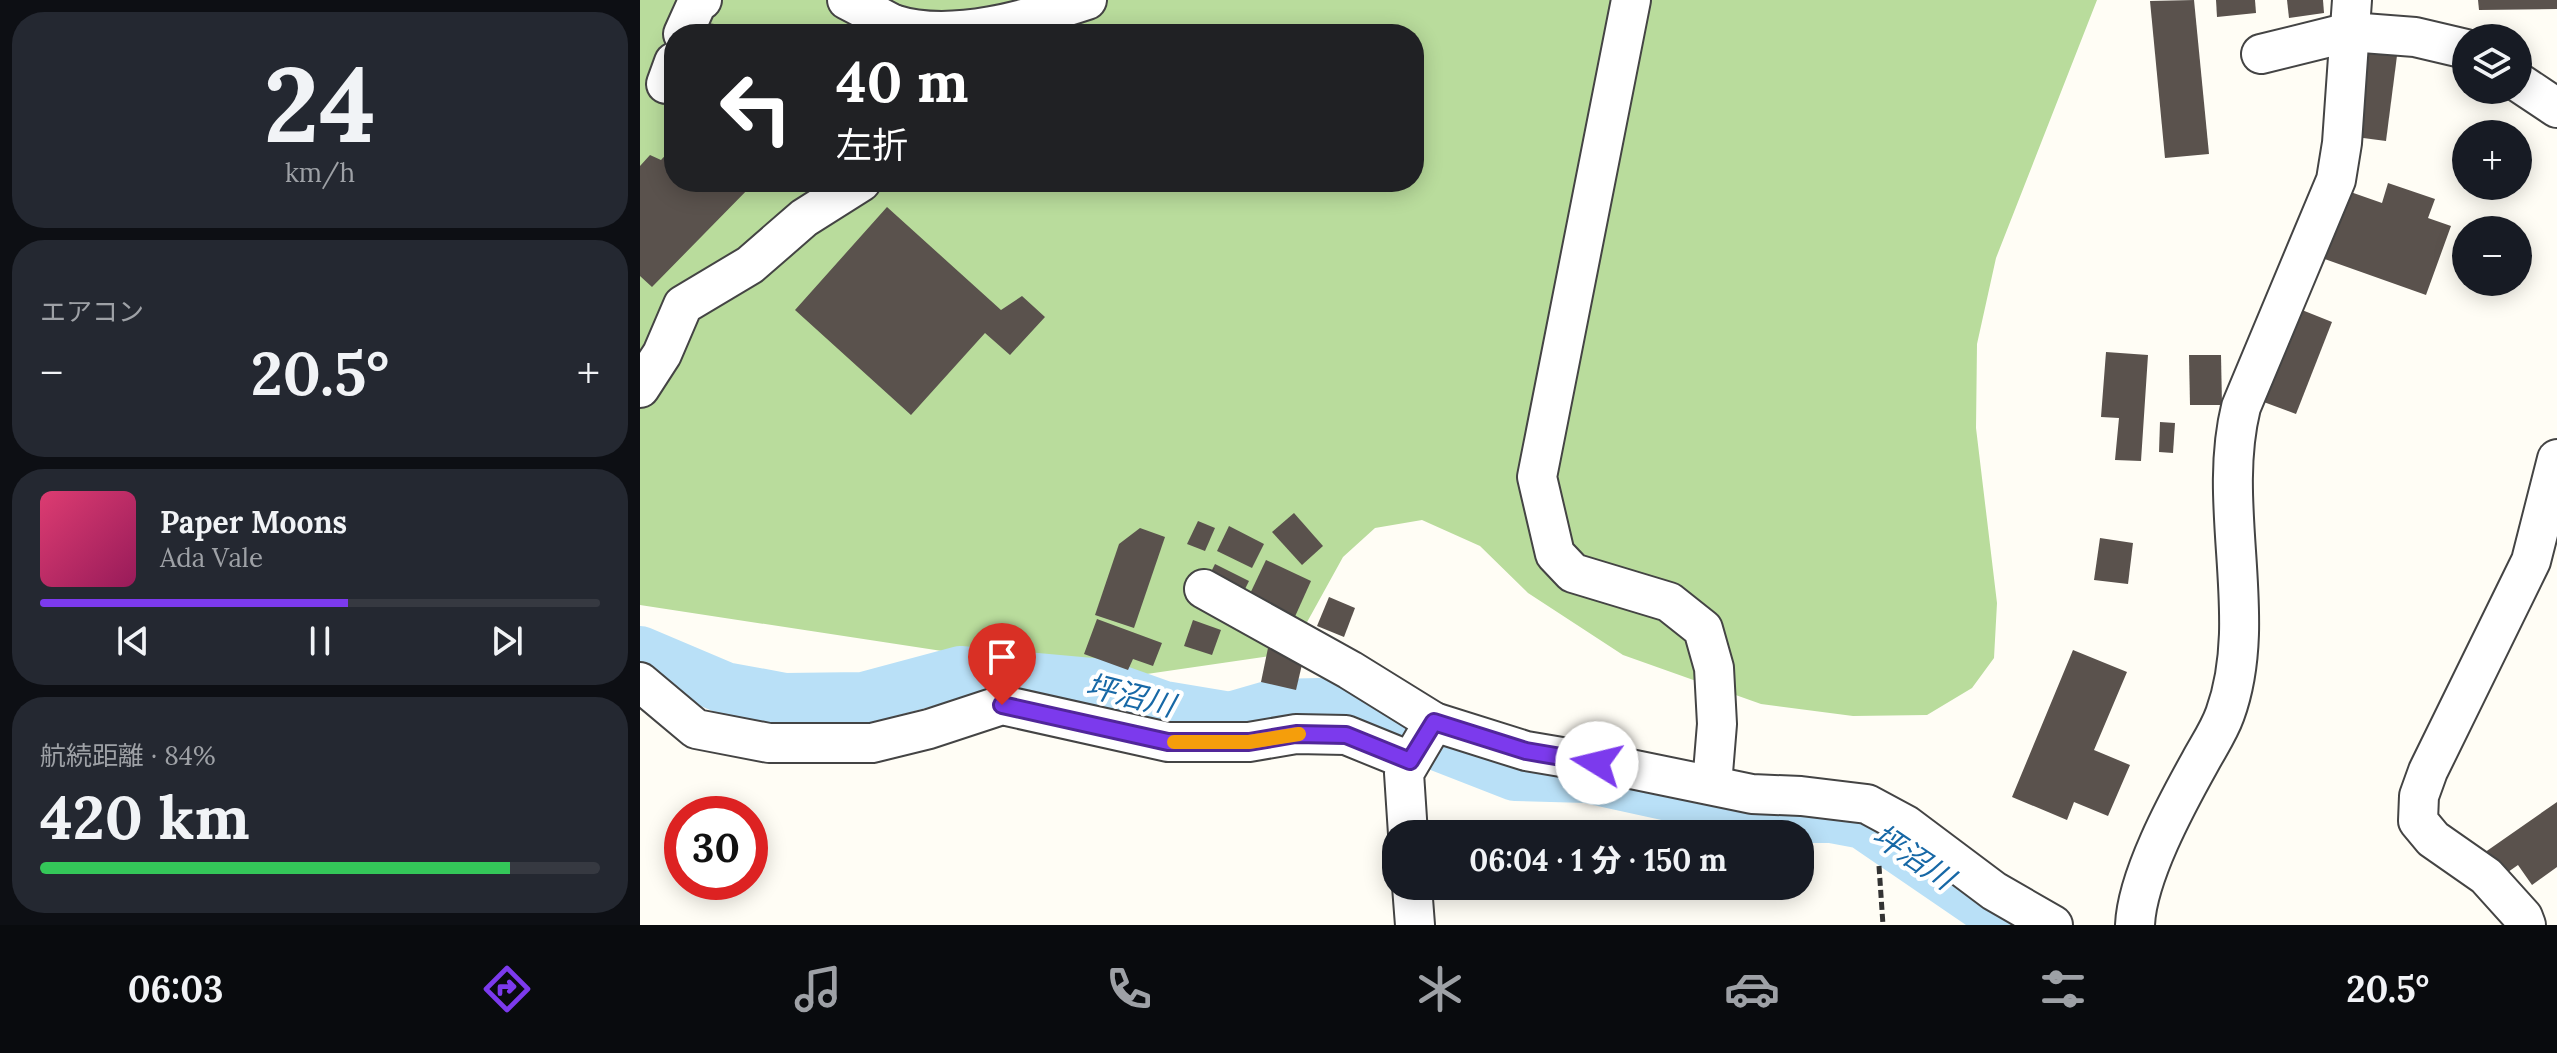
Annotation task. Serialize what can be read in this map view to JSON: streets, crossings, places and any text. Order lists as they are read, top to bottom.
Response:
{
  "water": ["坪沼川"],
  "page": {
    "tile": [
      ["24", "km/h"],
      "エアコン",
      ["航続距離 · 84%", "420 km"]
    ],
    "map_buttons": ["+", "−"],
    "turn": ["40 m", "左折"],
    "heat": ["−", "20.5°", "+"],
    "song": ["Paper Moons", "Ada Vale"],
    "limit": "30",
    "trip": "06:04 · 1 分 · 150 m",
    "tabs": ["06:03", "20.5°"]
  }
}
